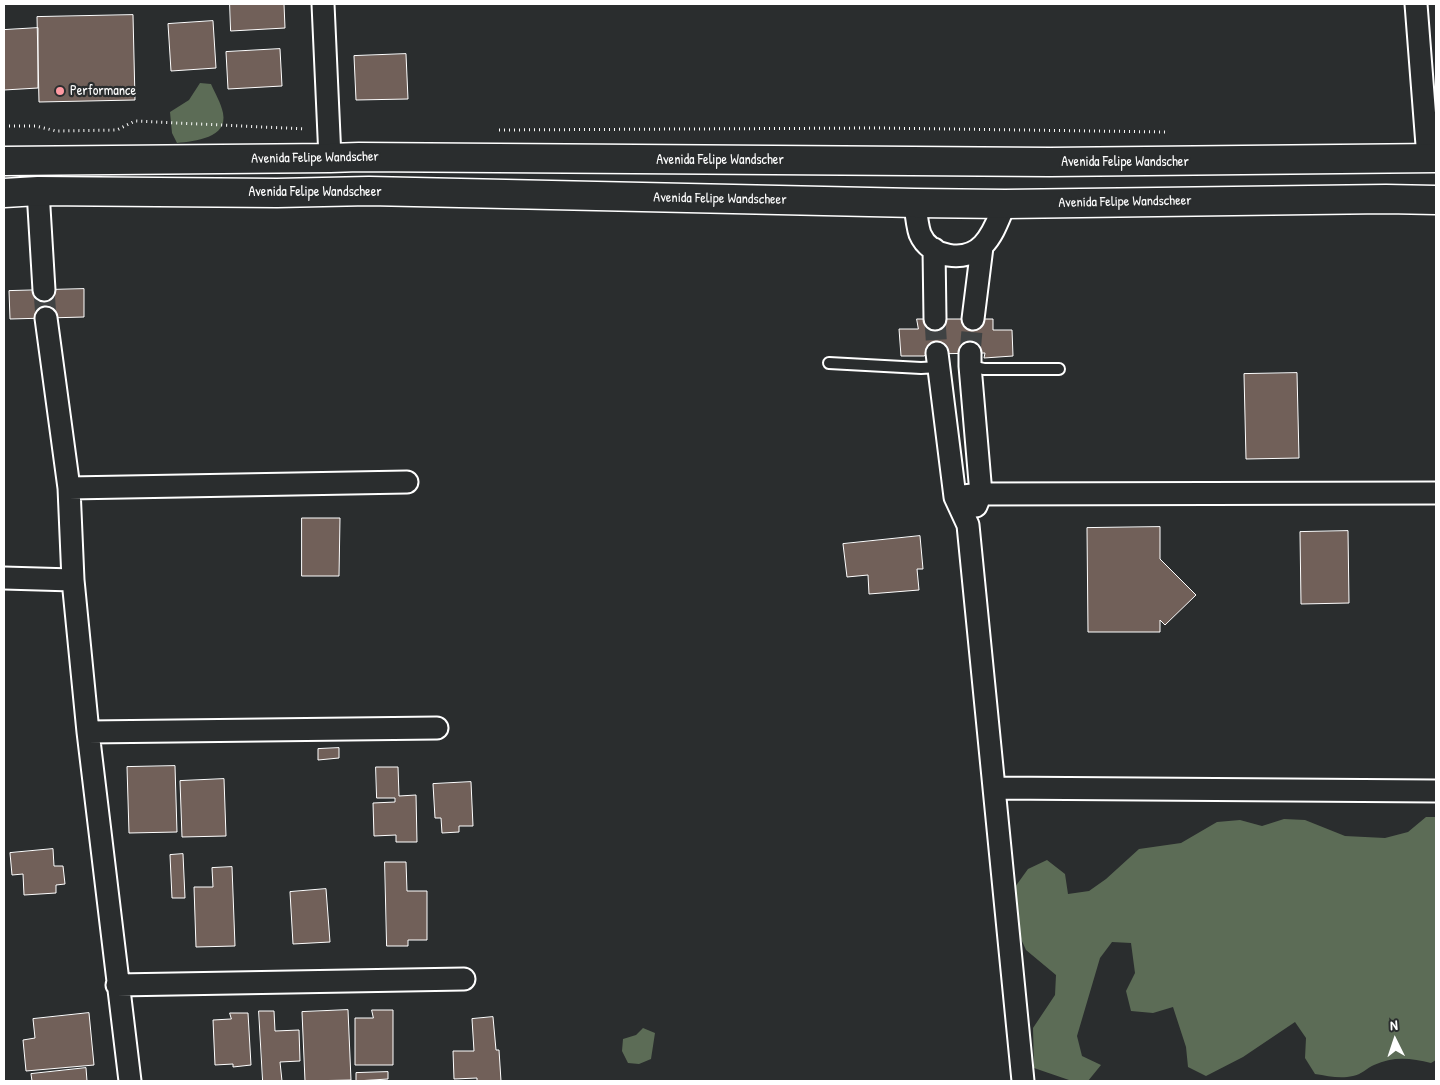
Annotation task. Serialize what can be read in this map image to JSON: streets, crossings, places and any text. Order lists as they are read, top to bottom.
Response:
{
  "streets": {
    "main road": ["Avenida Felipe Wandscher", "Avenida Felipe Wandscheer"]
  },
  "places": ["Performance"],
  "north": "top"
}
